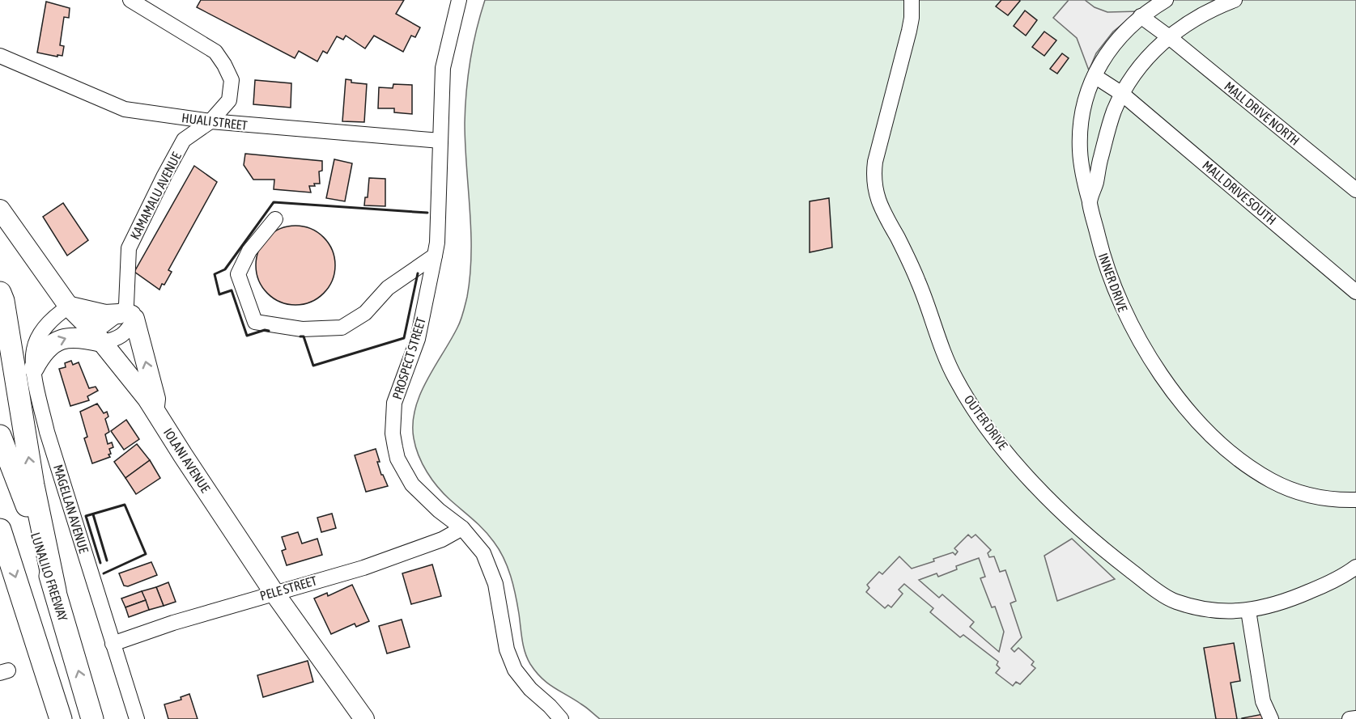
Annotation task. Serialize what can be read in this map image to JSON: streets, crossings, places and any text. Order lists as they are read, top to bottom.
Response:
{
  "streets": {
    "highway": ["LUNALILO FREEWAY"],
    "main road": ["IOLANI AVENUE"],
    "street": [
      "MALL DRIVE NORTH",
      "HUALI STREET",
      "MALL DRIVE SOUTH",
      "KAMAMALU AVENUE",
      "INNER DRIVE",
      "PROSPECT STREET",
      "OUTER DRIVE",
      "MAGELLAN AVENUE",
      "PELE STREET"
    ]
  },
  "crossings": [
    ["MALL DRIVE NORTH", "INNER DRIVE"],
    ["HUALI STREET", "KAMAMALU AVENUE"],
    ["HUALI STREET", "PROSPECT STREET"],
    ["MALL DRIVE SOUTH", "INNER DRIVE"],
    ["PROSPECT STREET", "PELE STREET"],
    ["IOLANI AVENUE", "MAGELLAN AVENUE"],
    ["IOLANI AVENUE", "PELE STREET"],
    ["MAGELLAN AVENUE", "PELE STREET"]
  ]
}
